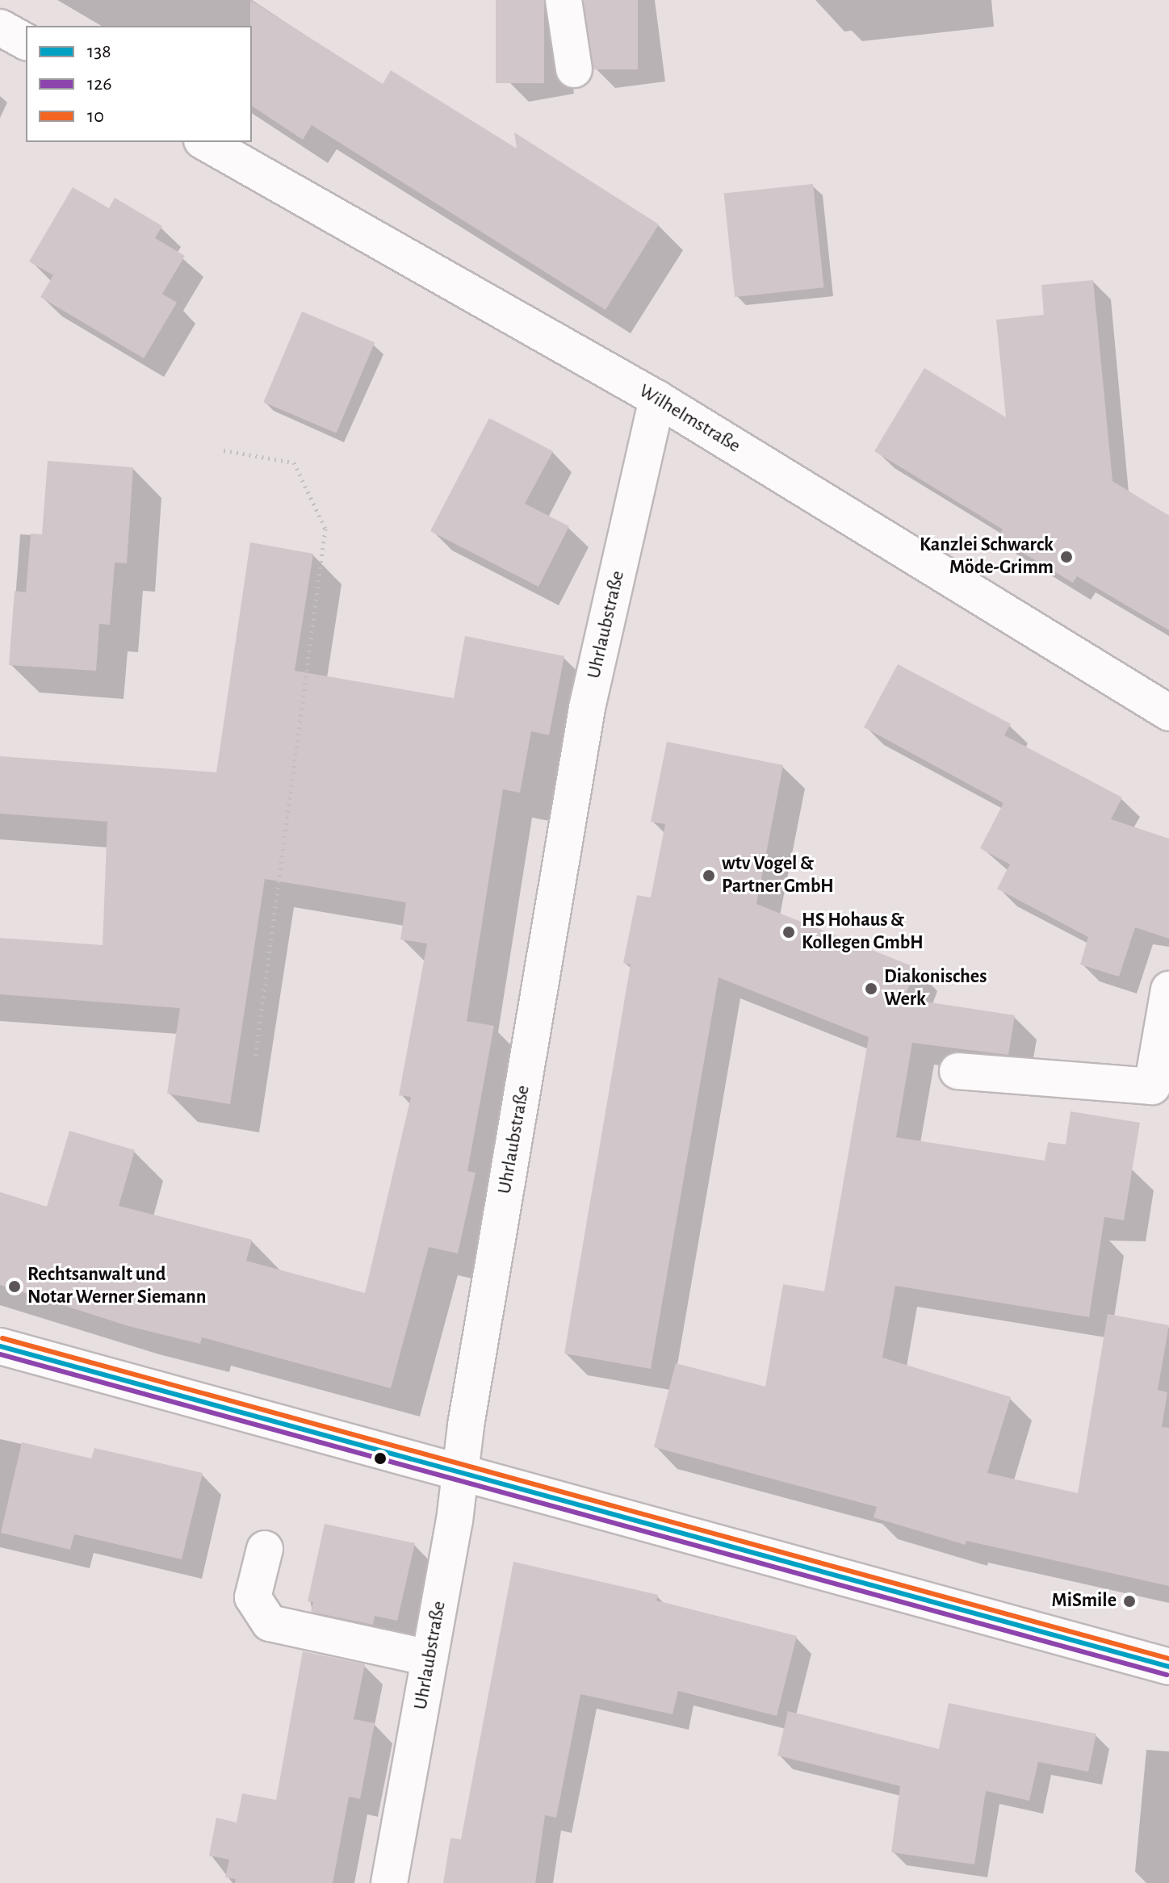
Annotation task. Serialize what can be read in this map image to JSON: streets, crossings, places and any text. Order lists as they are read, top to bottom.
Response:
{
  "streets": {
    "street": ["Wilhelmstraße", "Uhrlaubstraße"]
  },
  "crossings": [
    ["Wilhelmstraße", "Uhrlaubstraße"]
  ],
  "places": [
    "Kanzlei Schwarck Möde-Grimm",
    "wtv Vogel & Partner GmbH",
    "HS Hohaus & Kollegen GmbH",
    "Diakonisches Werk",
    "Rechtsanwalt und Notar Werner Siemann",
    "MiSmile"
  ],
  "lines": ["transit line 10", "transit line 138", "transit line 126"],
  "legend": ["138", "126", "10"]
}
